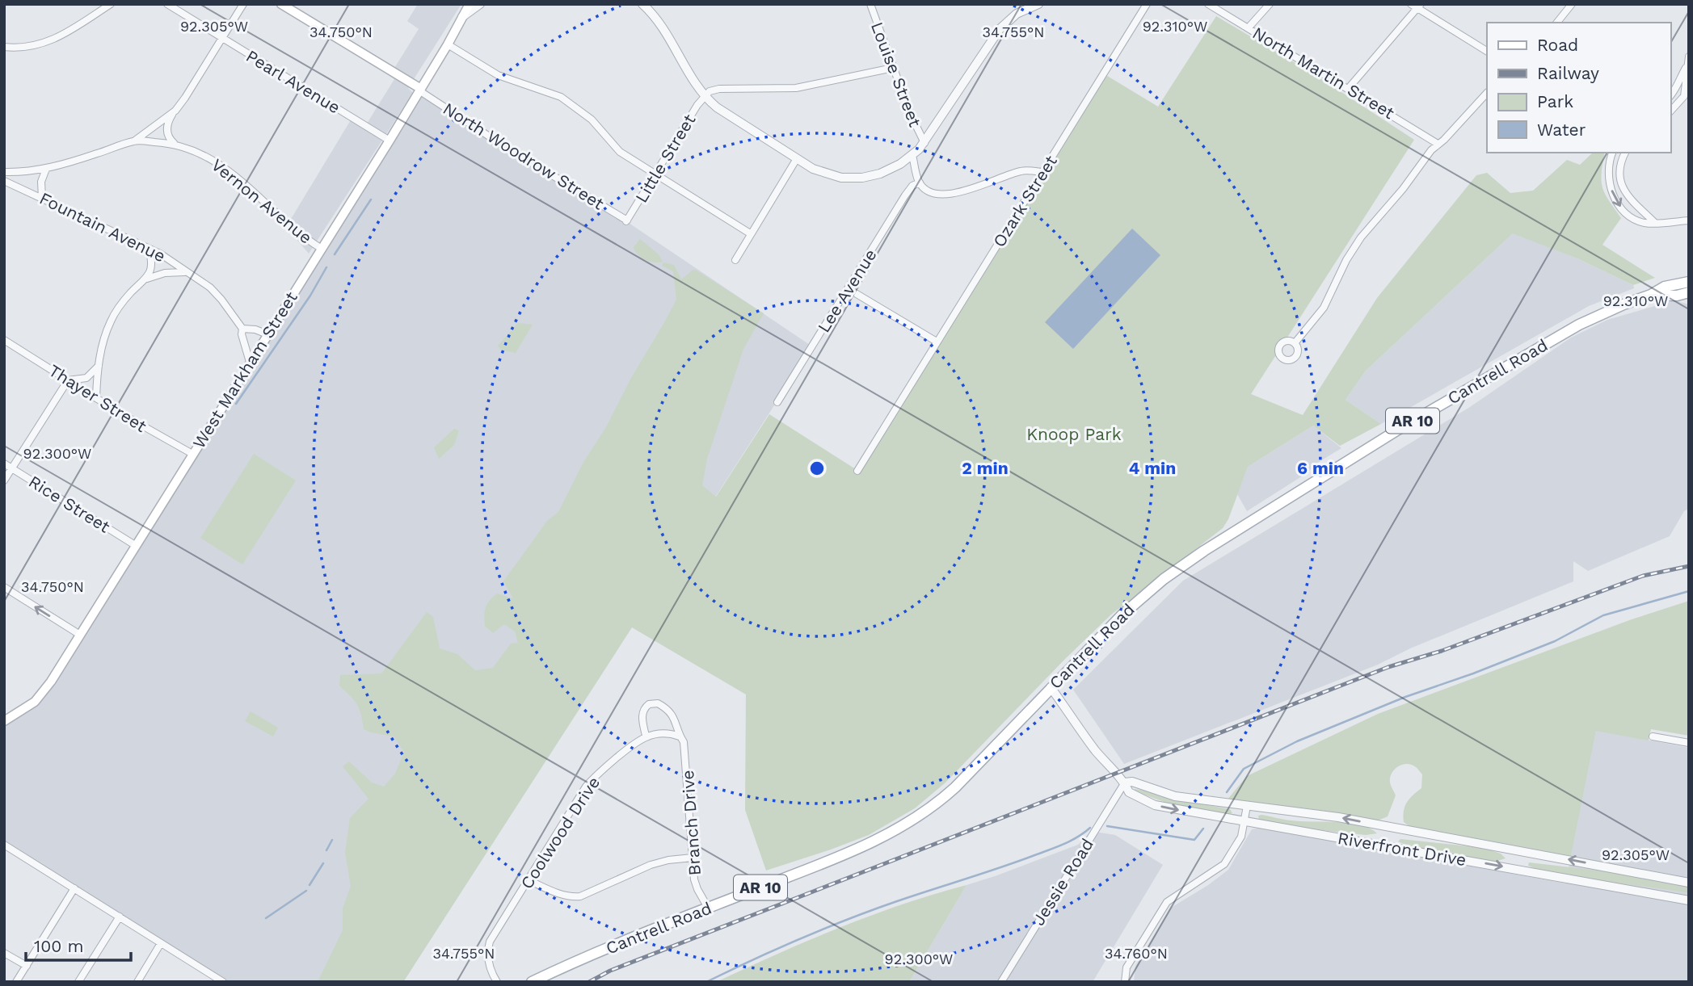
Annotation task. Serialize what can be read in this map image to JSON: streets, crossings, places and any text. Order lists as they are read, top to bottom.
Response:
{
  "streets": {
    "main road": ["West Markham Street", "Cantrell Road", "AR 10"],
    "street": [
      "North Martin Street",
      "Louise Street",
      "Pearl Avenue",
      "North Woodrow Street",
      "Little Street",
      "Vernon Avenue",
      "Ozark Street",
      "Fountain Avenue",
      "Lee Avenue",
      "Thayer Street",
      "Rice Street",
      "Branch Drive",
      "Coolwood Drive",
      "Riverfront Drive",
      "Jessie Road"
    ]
  },
  "crossings": [
    ["Pearl Avenue", "West Markham Street"],
    ["North Woodrow Street", "Little Street"],
    ["North Woodrow Street", "West Markham Street"],
    ["Vernon Avenue", "West Markham Street"],
    ["Fountain Avenue", "West Markham Street"],
    ["Fountain Avenue", "Thayer Street"],
    ["West Markham Street", "Thayer Street"],
    ["West Markham Street", "Rice Street"],
    ["Cantrell Road", "Branch Drive"],
    ["Cantrell Road", "Riverfront Drive"],
    ["Branch Drive", "Coolwood Drive"],
    ["Riverfront Drive", "Jessie Road"]
  ],
  "parks": ["Knoop Park"],
  "legend": [
    "Road",
    "Railway",
    "Park",
    "Water"
  ],
  "scale_bar": "100 m",
  "coordinates": [
    "92.305°W",
    "92.310°W",
    "34.750°N",
    "34.755°N",
    "92.300°W",
    "34.760°N"
  ],
  "rings": ["2 min", "4 min", "6 min"]
}
